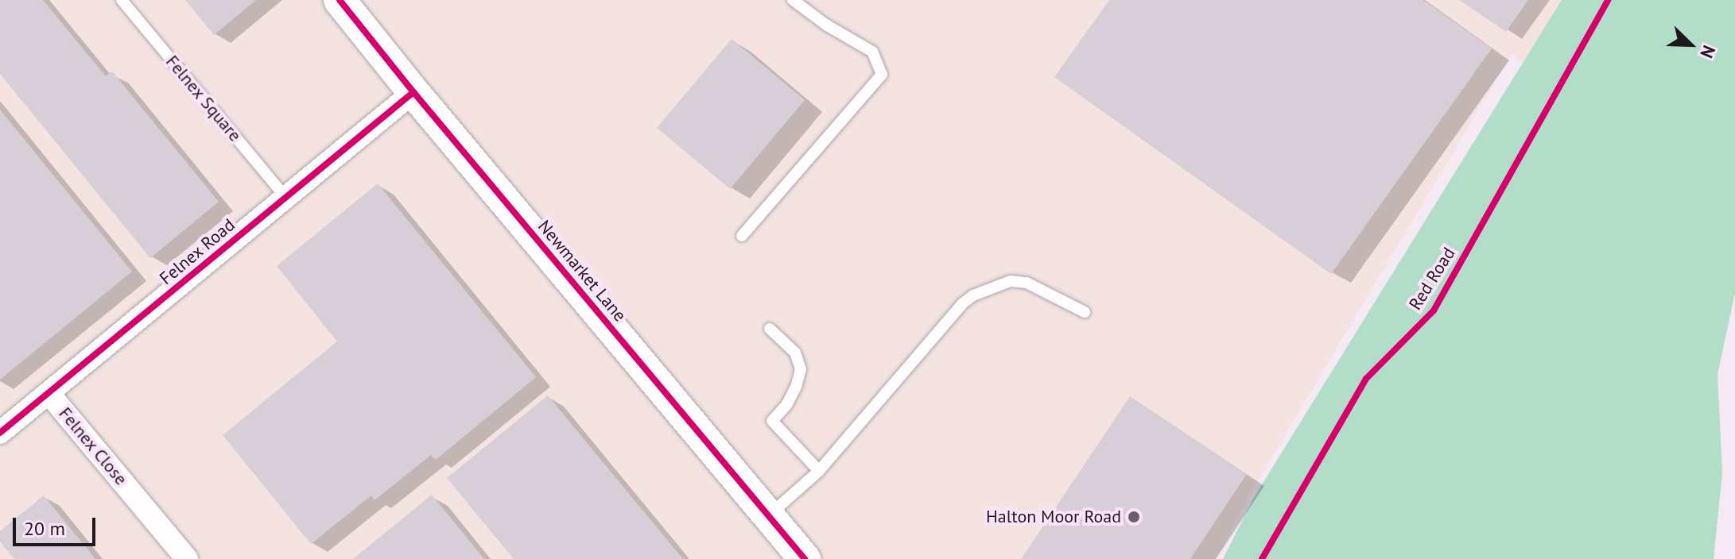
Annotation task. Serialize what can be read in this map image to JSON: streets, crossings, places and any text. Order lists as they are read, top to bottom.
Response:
{
  "streets": {
    "street": ["Felnex Road", "Newmarket Lane", "Felnex Close"],
    "lane": ["Felnex Square"],
    "cycle path": ["Red Road"]
  },
  "crossings": [
    ["Felnex Square", "Felnex Road"],
    ["Felnex Road", "Newmarket Lane"],
    ["Felnex Road", "Felnex Close"]
  ],
  "places": ["Halton Moor Road"],
  "scale_bar": "20 m",
  "north": "bottom right"
}
